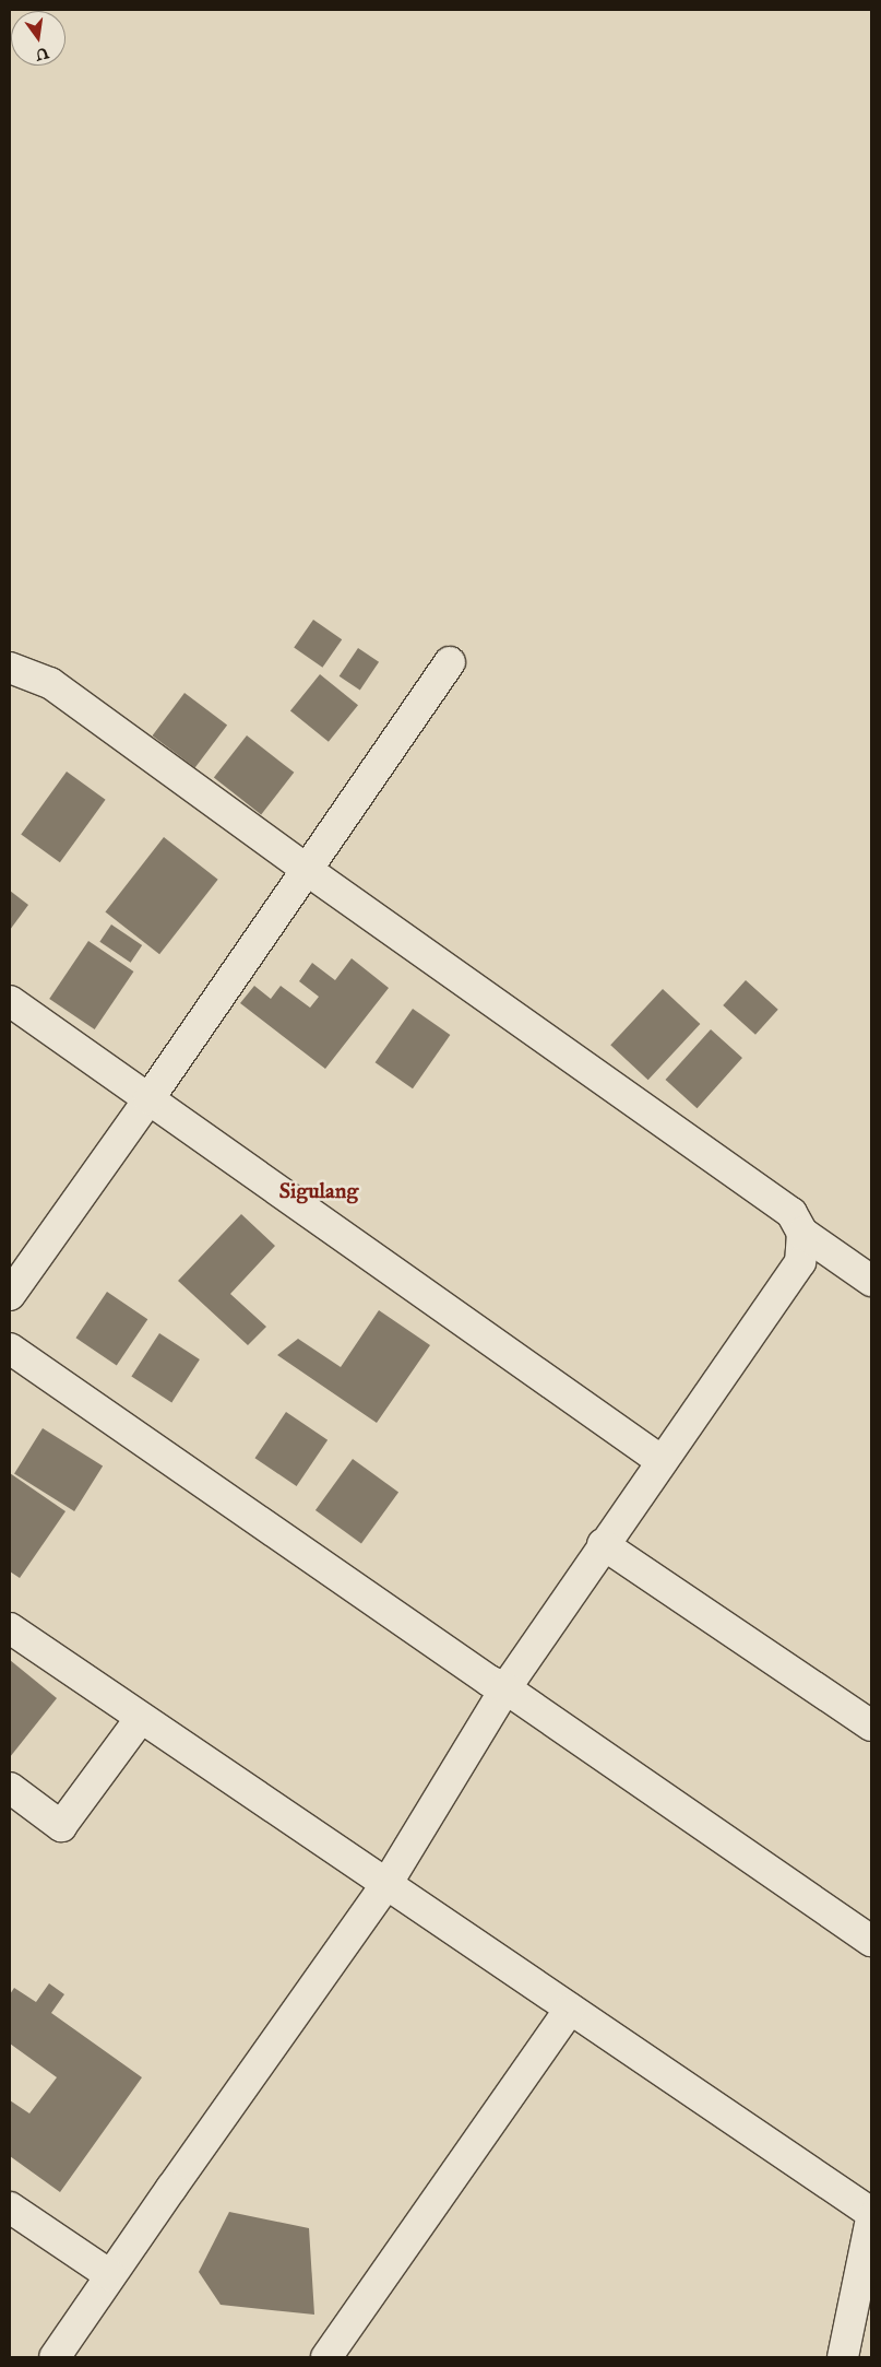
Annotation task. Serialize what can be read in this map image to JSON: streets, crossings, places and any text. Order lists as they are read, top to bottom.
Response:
{
  "districts": ["Sigulang"],
  "north": "bottom"
}
